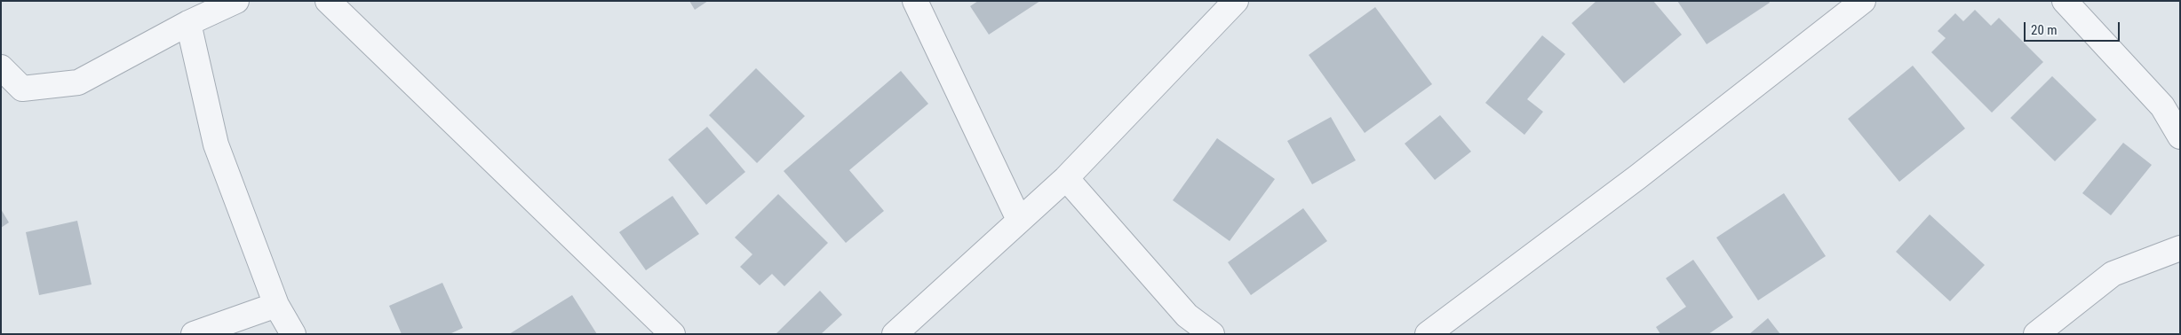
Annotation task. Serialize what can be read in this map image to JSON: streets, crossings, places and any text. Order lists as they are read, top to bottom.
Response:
{
  "scale_bar": "20 m"
}
